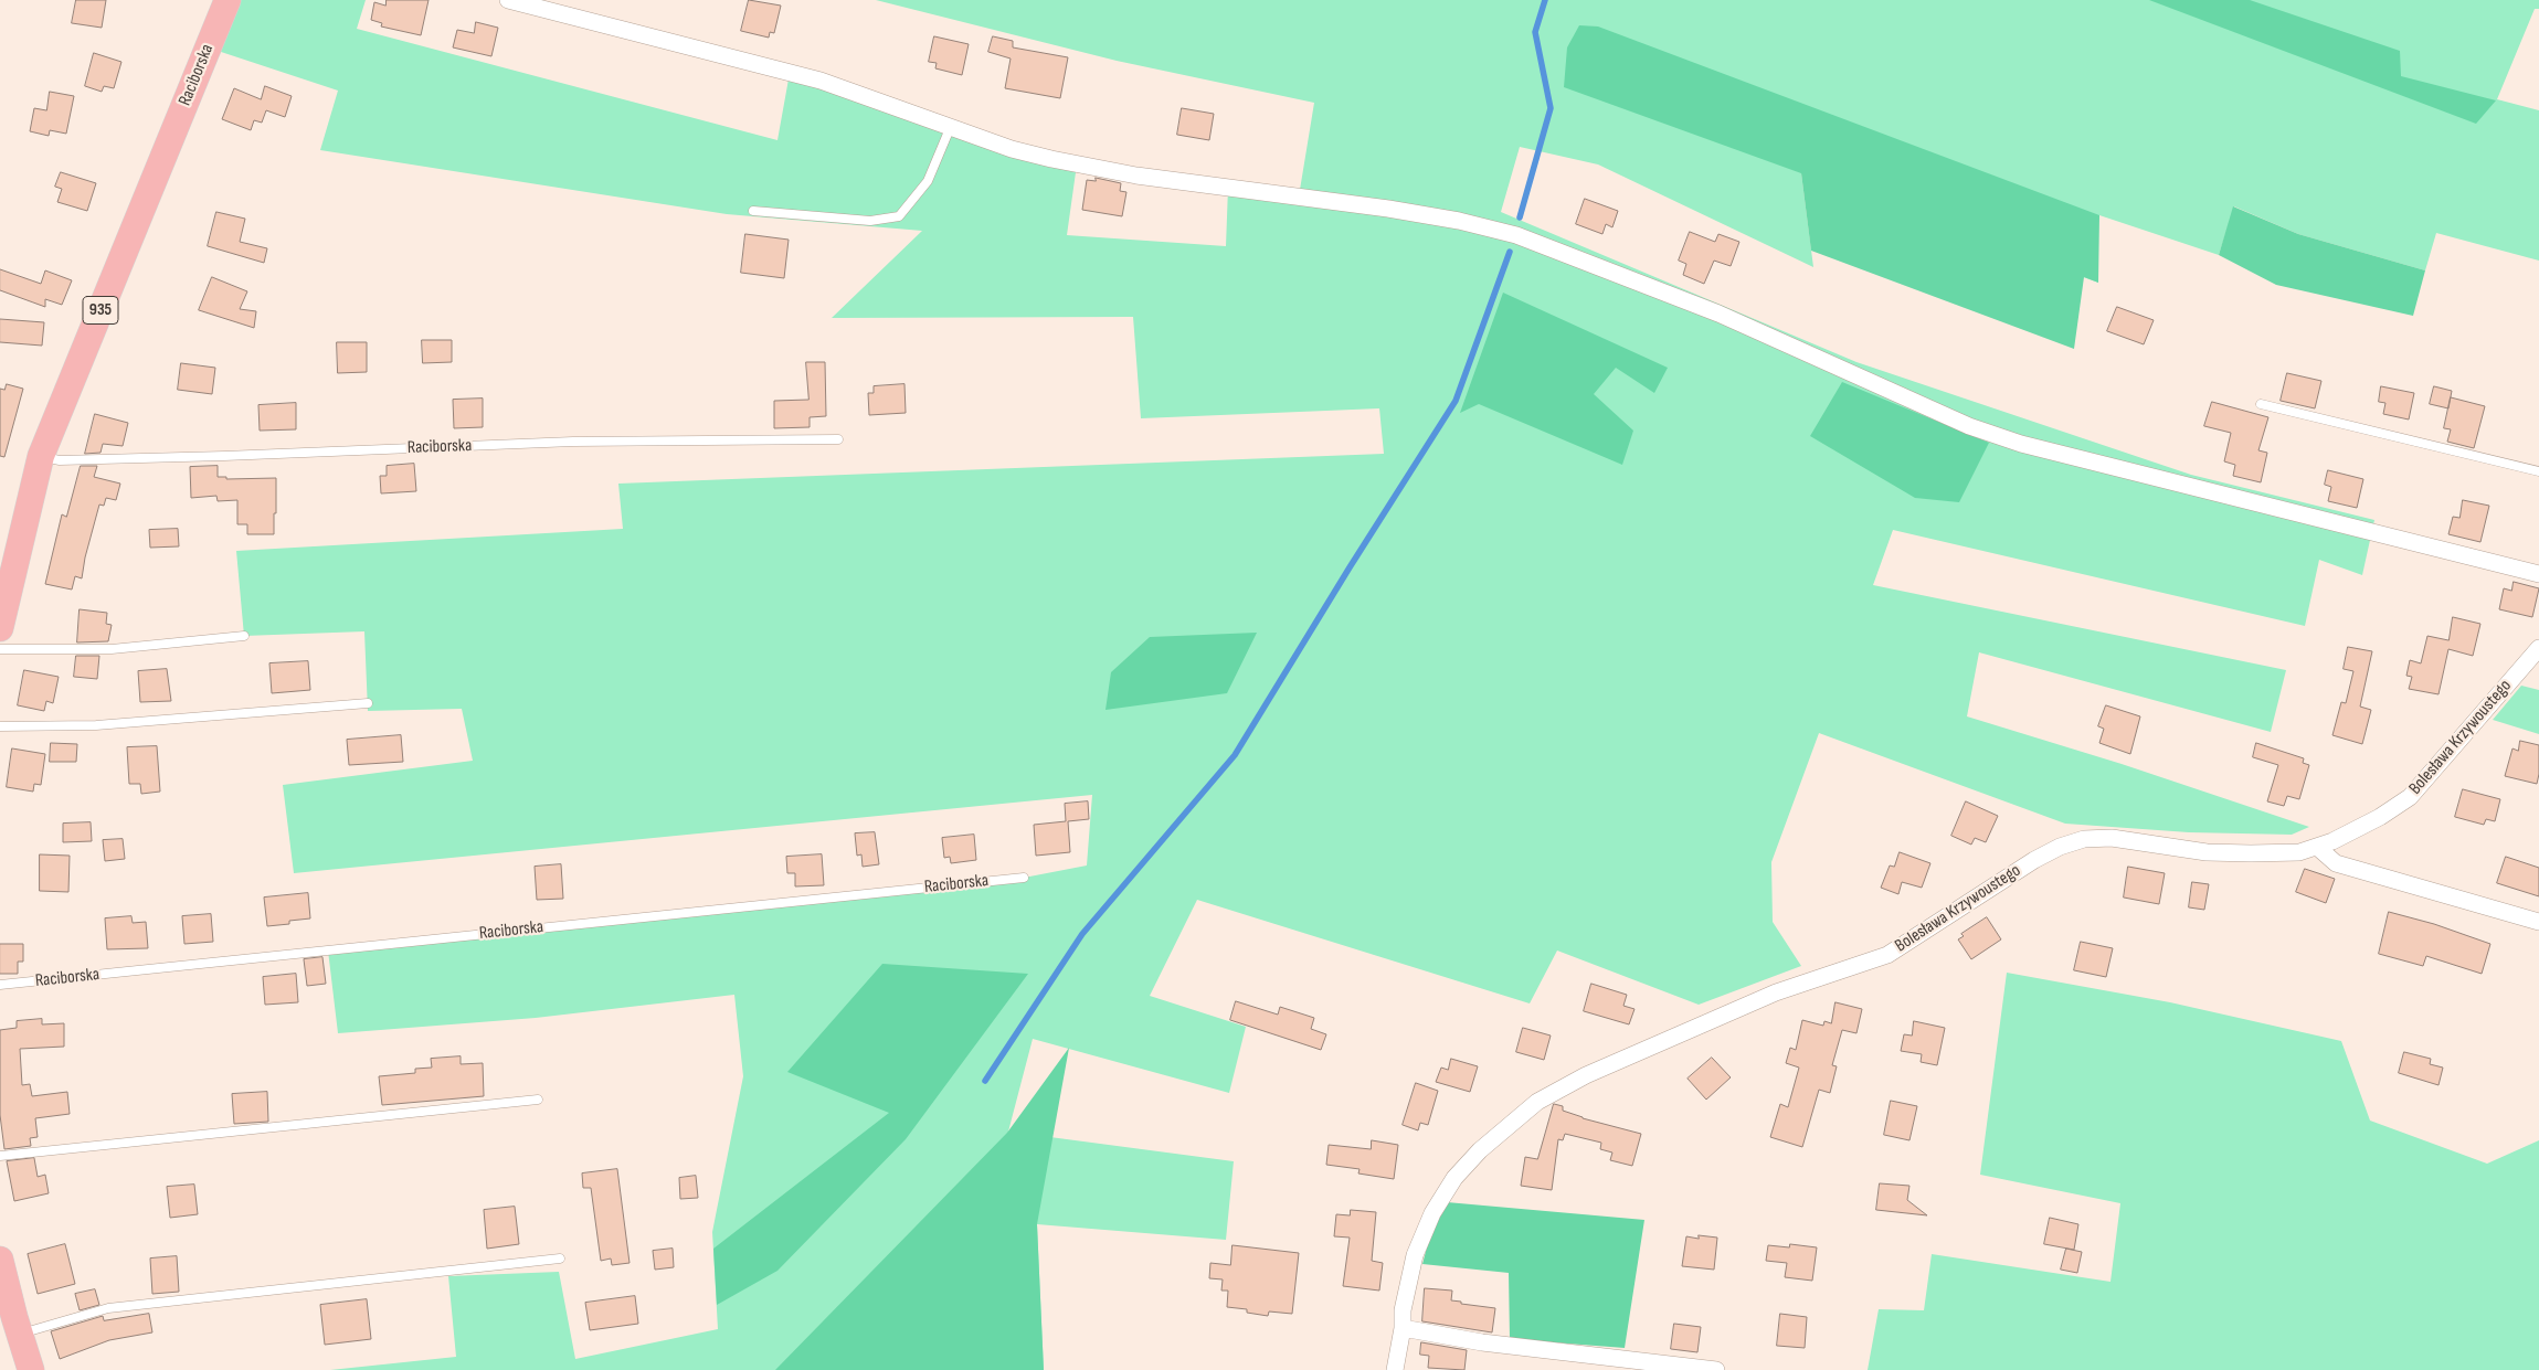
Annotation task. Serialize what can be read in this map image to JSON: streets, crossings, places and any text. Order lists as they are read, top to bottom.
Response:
{
  "streets": {
    "main road": ["Raciborska", "935"],
    "street": ["Bolesława Krzywoustego"]
  }
}
